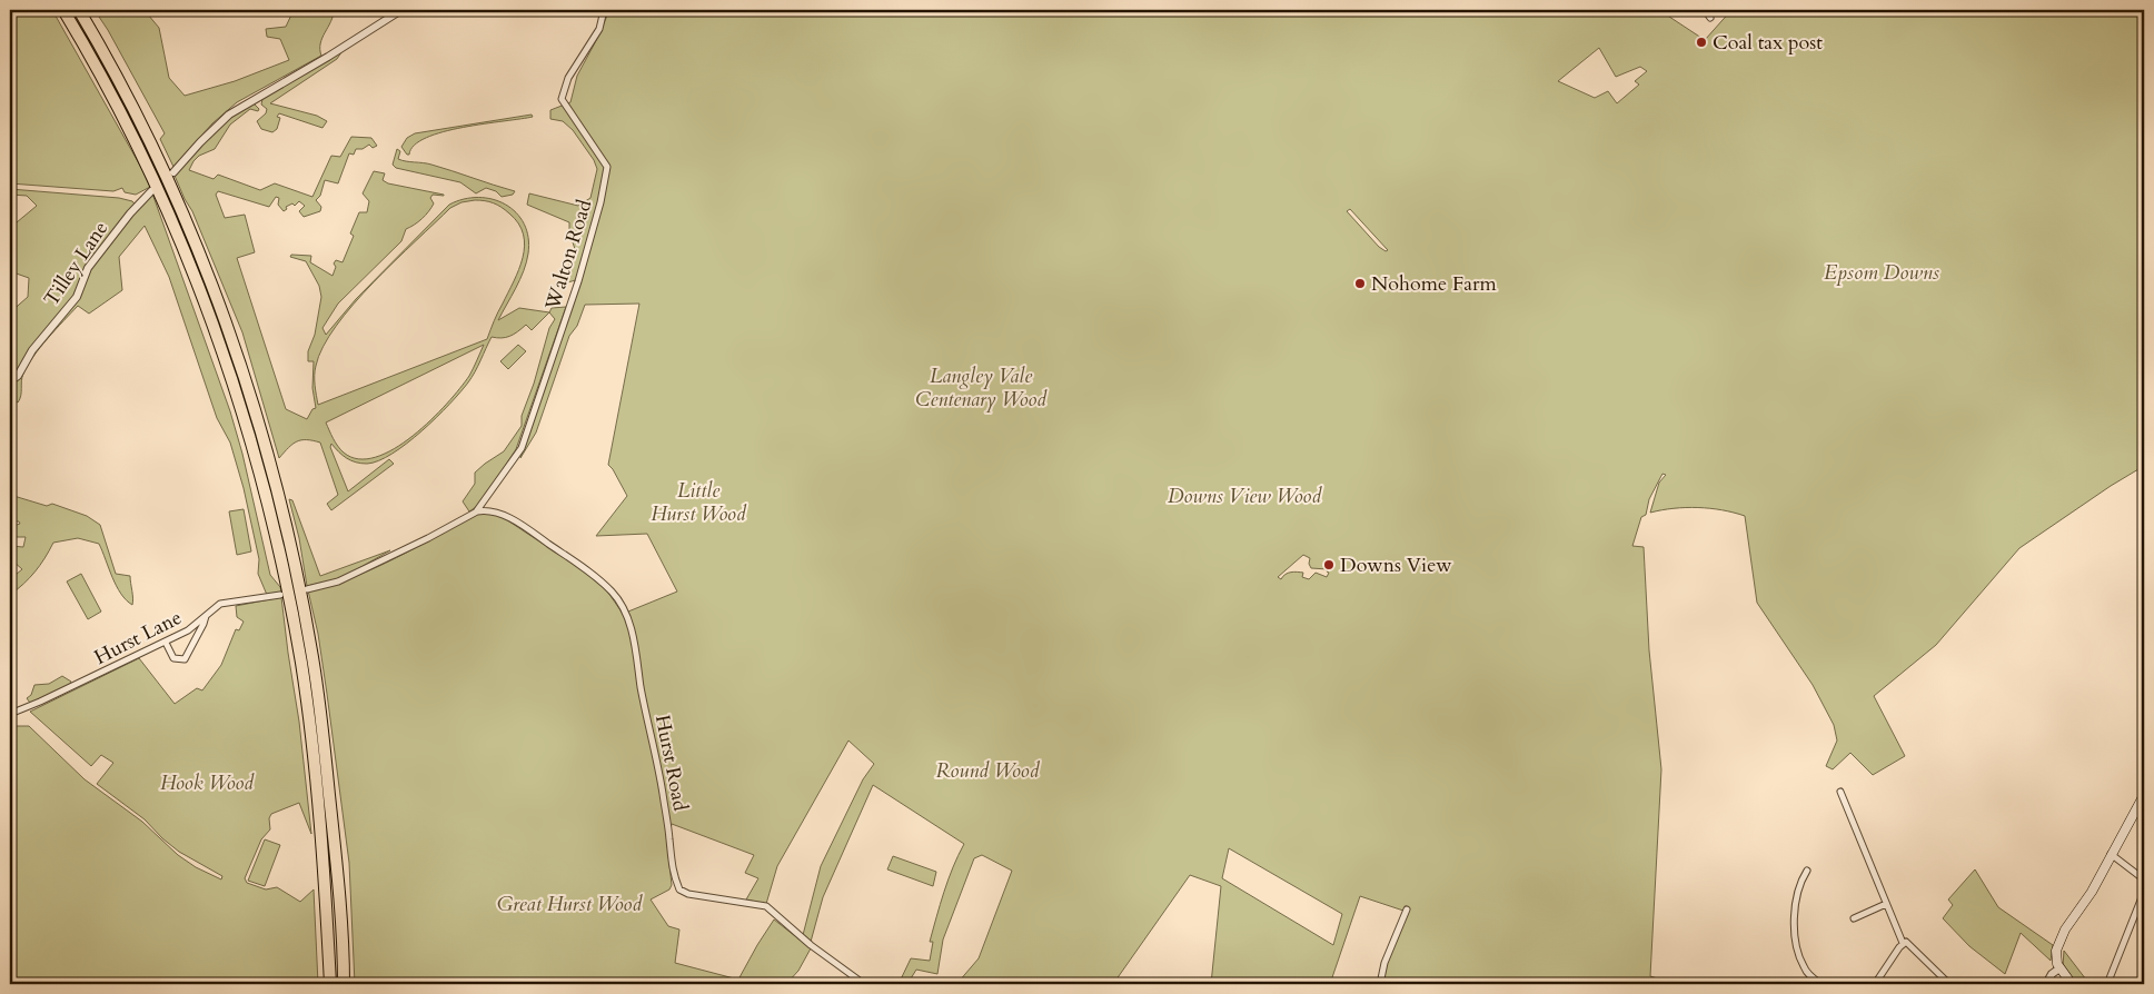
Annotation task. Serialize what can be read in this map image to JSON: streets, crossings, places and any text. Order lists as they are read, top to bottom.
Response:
{
  "streets": {
    "street": [
      "Walton Road",
      "Tilley Lane",
      "Hurst Lane",
      "Hurst Road"
    ]
  },
  "crossings": [
    ["Walton Road", "Hurst Road"]
  ],
  "parks": [
    "Epsom Downs",
    "Langley Vale Centenary Wood",
    "Little Hurst Wood",
    "Downs View Wood",
    "Round Wood",
    "Hook Wood",
    "Great Hurst Wood"
  ],
  "places": ["Coal tax post", "Nohome Farm", "Downs View"]
}
